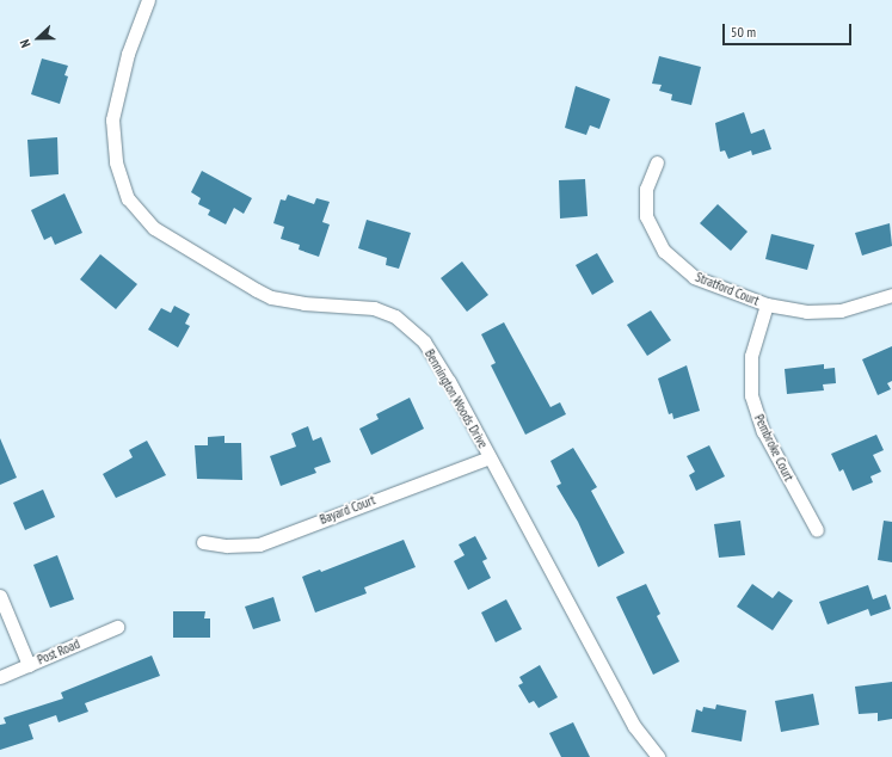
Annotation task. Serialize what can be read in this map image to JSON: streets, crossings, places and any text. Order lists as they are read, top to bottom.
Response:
{
  "streets": {
    "street": [
      "Stratford Court",
      "Bennington Woods Drive",
      "Pembroke Court",
      "Bayard Court",
      "Post Road"
    ]
  },
  "crossings": [
    ["Stratford Court", "Pembroke Court"],
    ["Bennington Woods Drive", "Bayard Court"]
  ],
  "scale_bar": "50 m",
  "north": "left"
}
